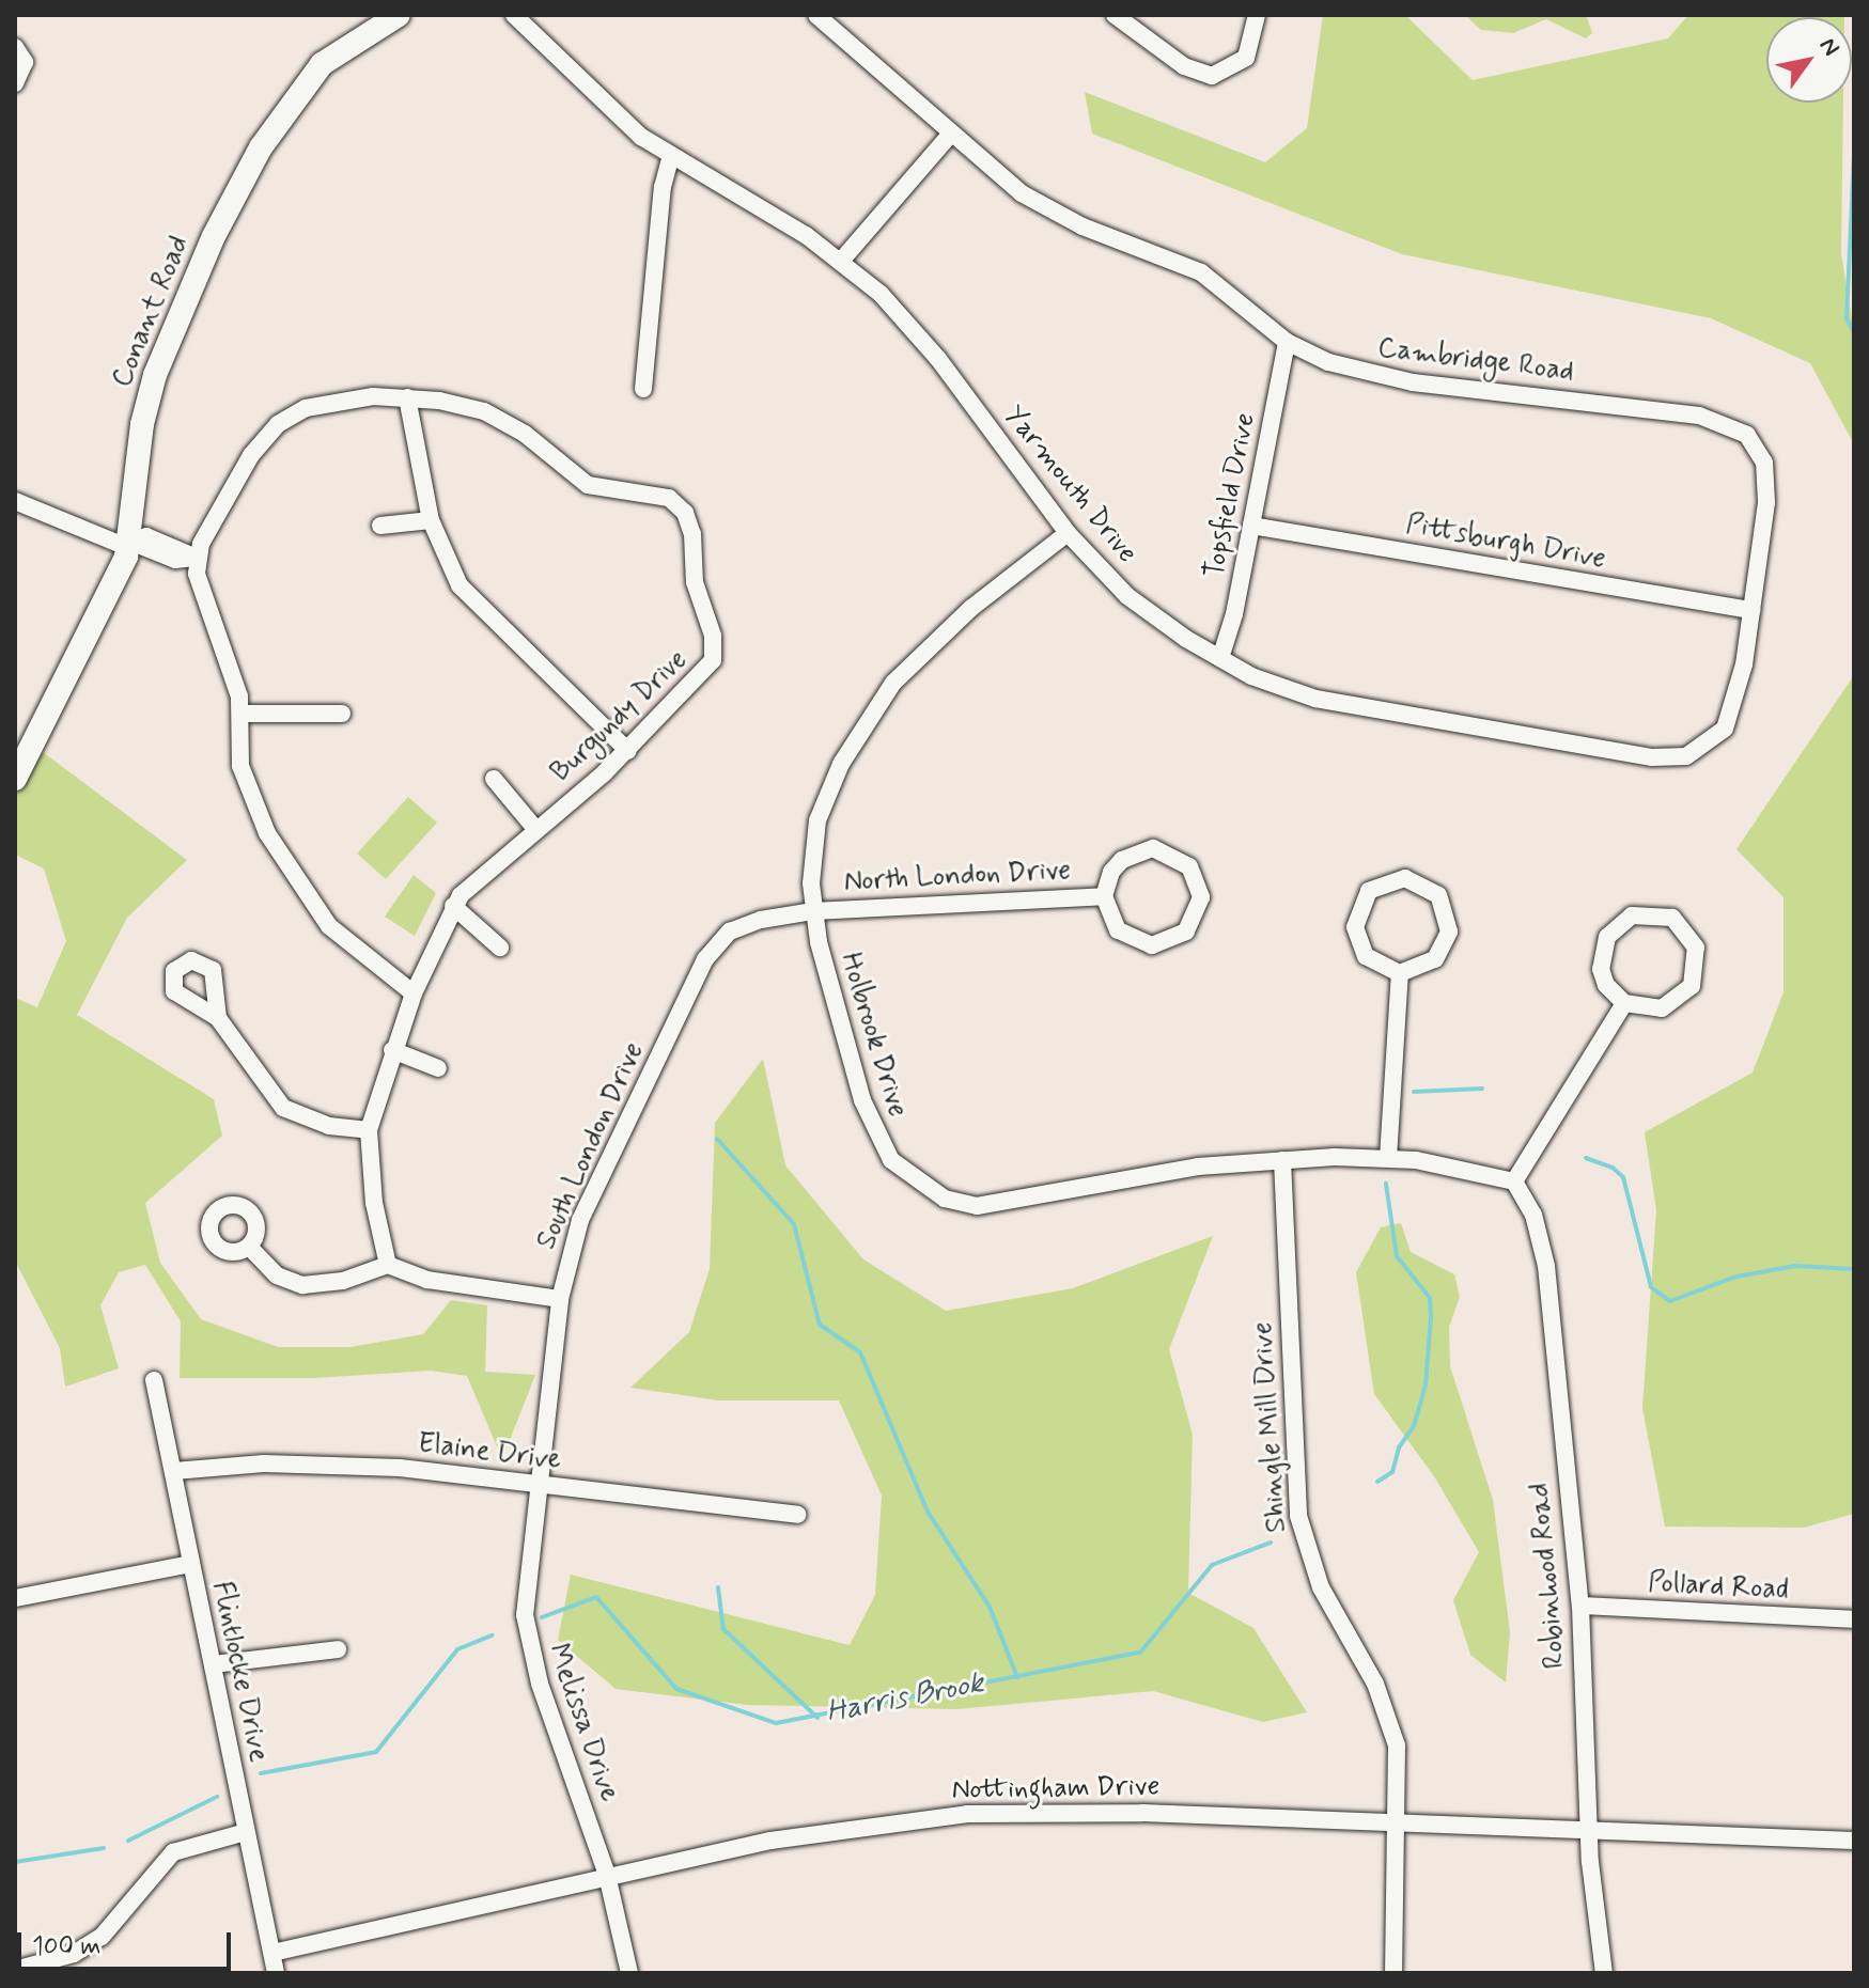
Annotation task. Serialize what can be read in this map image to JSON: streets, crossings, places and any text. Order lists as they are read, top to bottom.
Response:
{
  "streets": {
    "street": [
      "Conant Road",
      "Cambridge Road",
      "Yarmouth Drive",
      "Topsfield Drive",
      "Pittsburgh Drive",
      "Burgundy Drive",
      "North London Drive",
      "Holbrook Drive",
      "South London Drive",
      "Shingle Mill Drive",
      "Elaine Drive",
      "Robinhood Road",
      "Pollard Road",
      "Flintlocke Drive",
      "Melissa Drive",
      "Nottingham Drive"
    ]
  },
  "crossings": [
    ["Cambridge Road", "Yarmouth Drive"],
    ["Cambridge Road", "Topsfield Drive"],
    ["Cambridge Road", "Pittsburgh Drive"],
    ["Yarmouth Drive", "Topsfield Drive"],
    ["Yarmouth Drive", "Pittsburgh Drive"],
    ["Yarmouth Drive", "Holbrook Drive"],
    ["Topsfield Drive", "Pittsburgh Drive"],
    ["North London Drive", "Holbrook Drive"],
    ["North London Drive", "South London Drive"],
    ["Holbrook Drive", "South London Drive"],
    ["Holbrook Drive", "Shingle Mill Drive"],
    ["Holbrook Drive", "Robinhood Road"],
    ["South London Drive", "Elaine Drive"],
    ["South London Drive", "Melissa Drive"],
    ["Shingle Mill Drive", "Nottingham Drive"],
    ["Elaine Drive", "Flintlocke Drive"],
    ["Elaine Drive", "Melissa Drive"],
    ["Robinhood Road", "Pollard Road"],
    ["Robinhood Road", "Nottingham Drive"],
    ["Flintlocke Drive", "Nottingham Drive"],
    ["Melissa Drive", "Nottingham Drive"]
  ],
  "water": ["Harris Brook"],
  "scale_bar": "100 m",
  "north": "top right"
}
